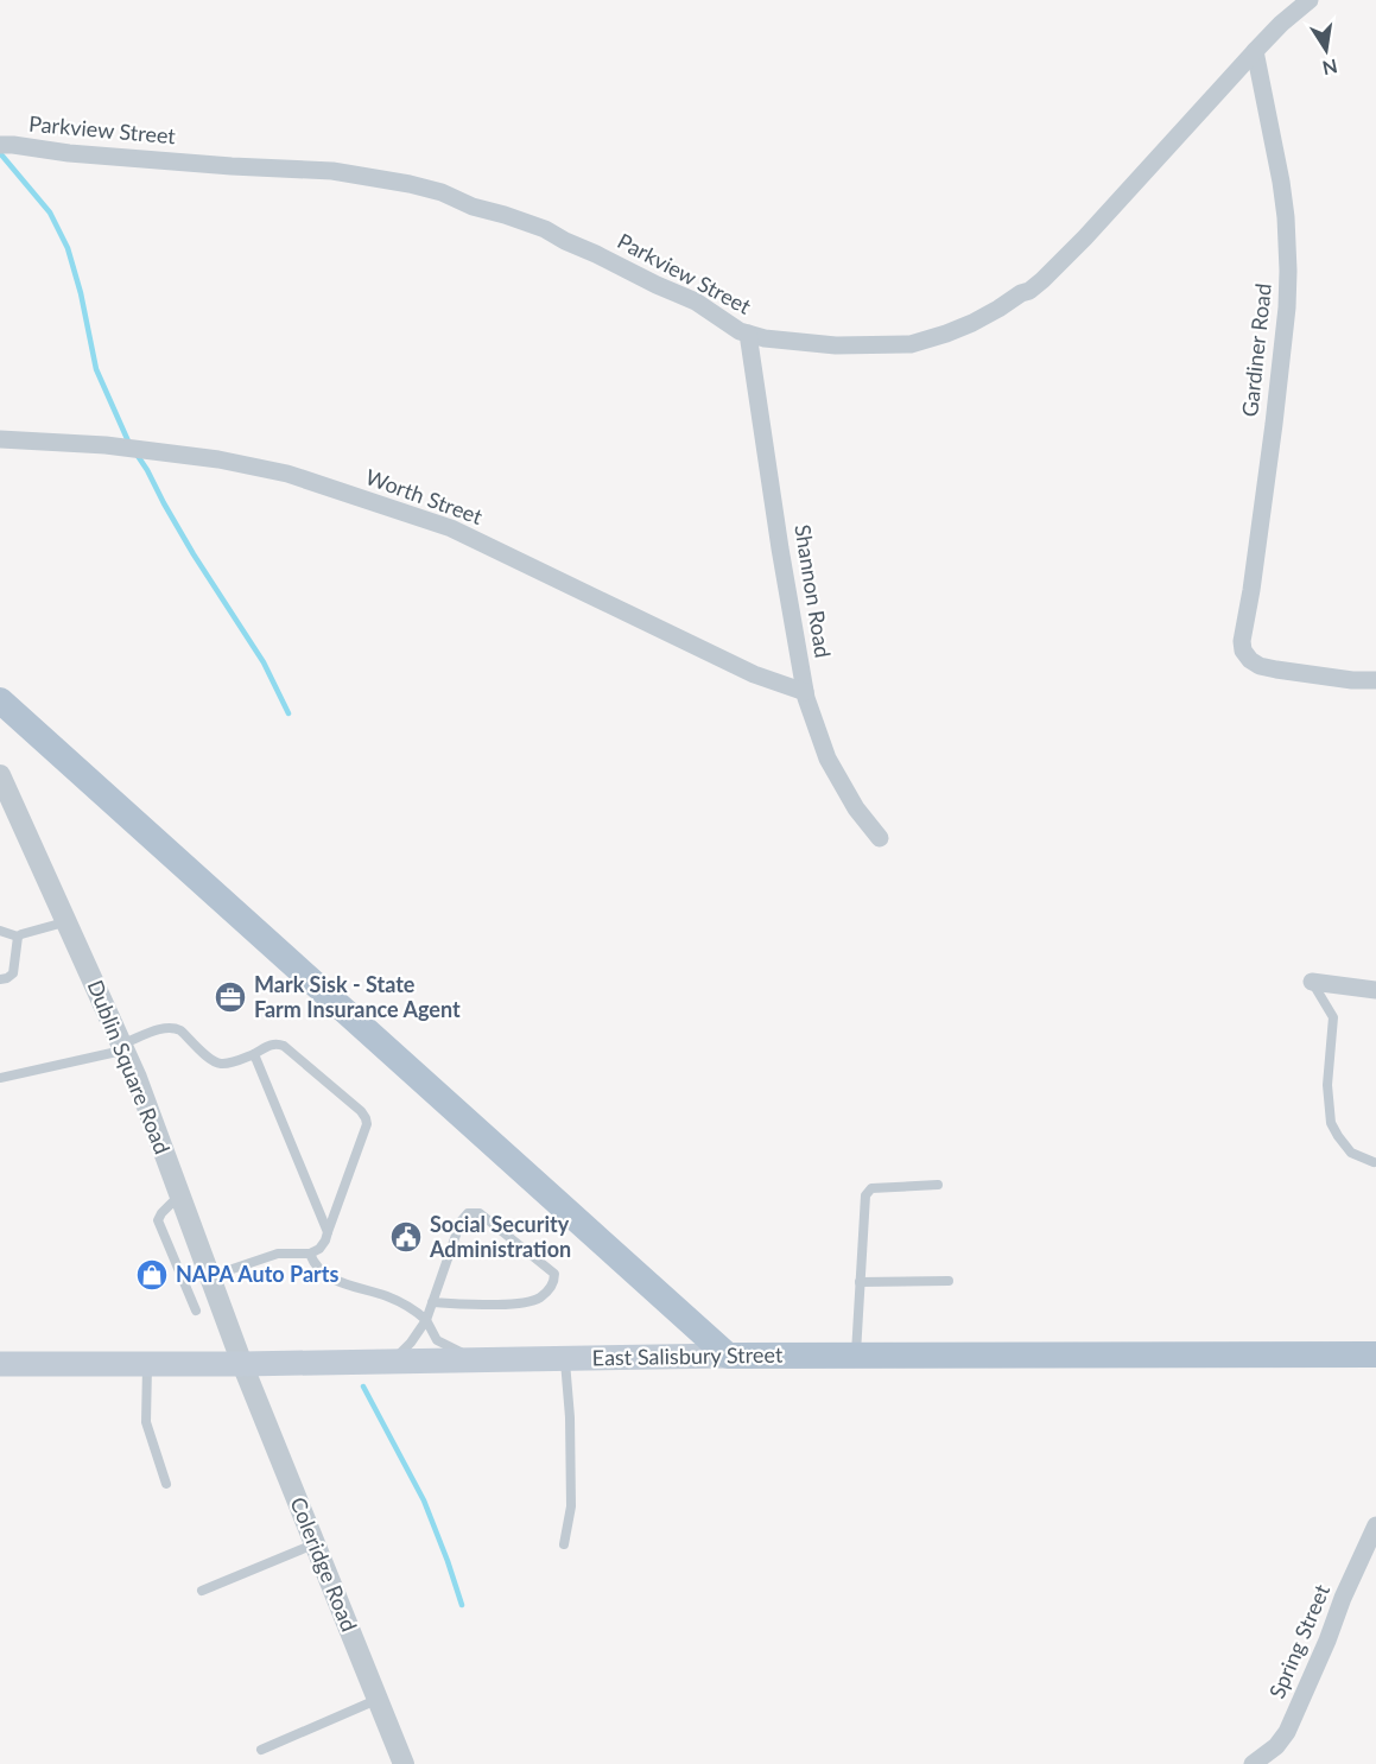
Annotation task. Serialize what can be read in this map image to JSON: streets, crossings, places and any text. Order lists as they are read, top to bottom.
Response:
{
  "streets": {
    "main road": ["East Salisbury Street"],
    "street": [
      "Parkview Street",
      "Gardiner Road",
      "Worth Street",
      "Shannon Road",
      "Dublin Square Road",
      "Coleridge Road",
      "Spring Street"
    ]
  },
  "crossings": [
    ["Parkview Street", "Gardiner Road"],
    ["Parkview Street", "Shannon Road"],
    ["Worth Street", "Shannon Road"],
    ["Dublin Square Road", "East Salisbury Street"],
    ["Dublin Square Road", "Coleridge Road"],
    ["East Salisbury Street", "Coleridge Road"]
  ],
  "places": {
    "office": ["Mark Sisk - State Farm Insurance Agent"],
    "public building": ["Social Security Administration"],
    "shop": ["NAPA Auto Parts"]
  },
  "north": "bottom"
}
